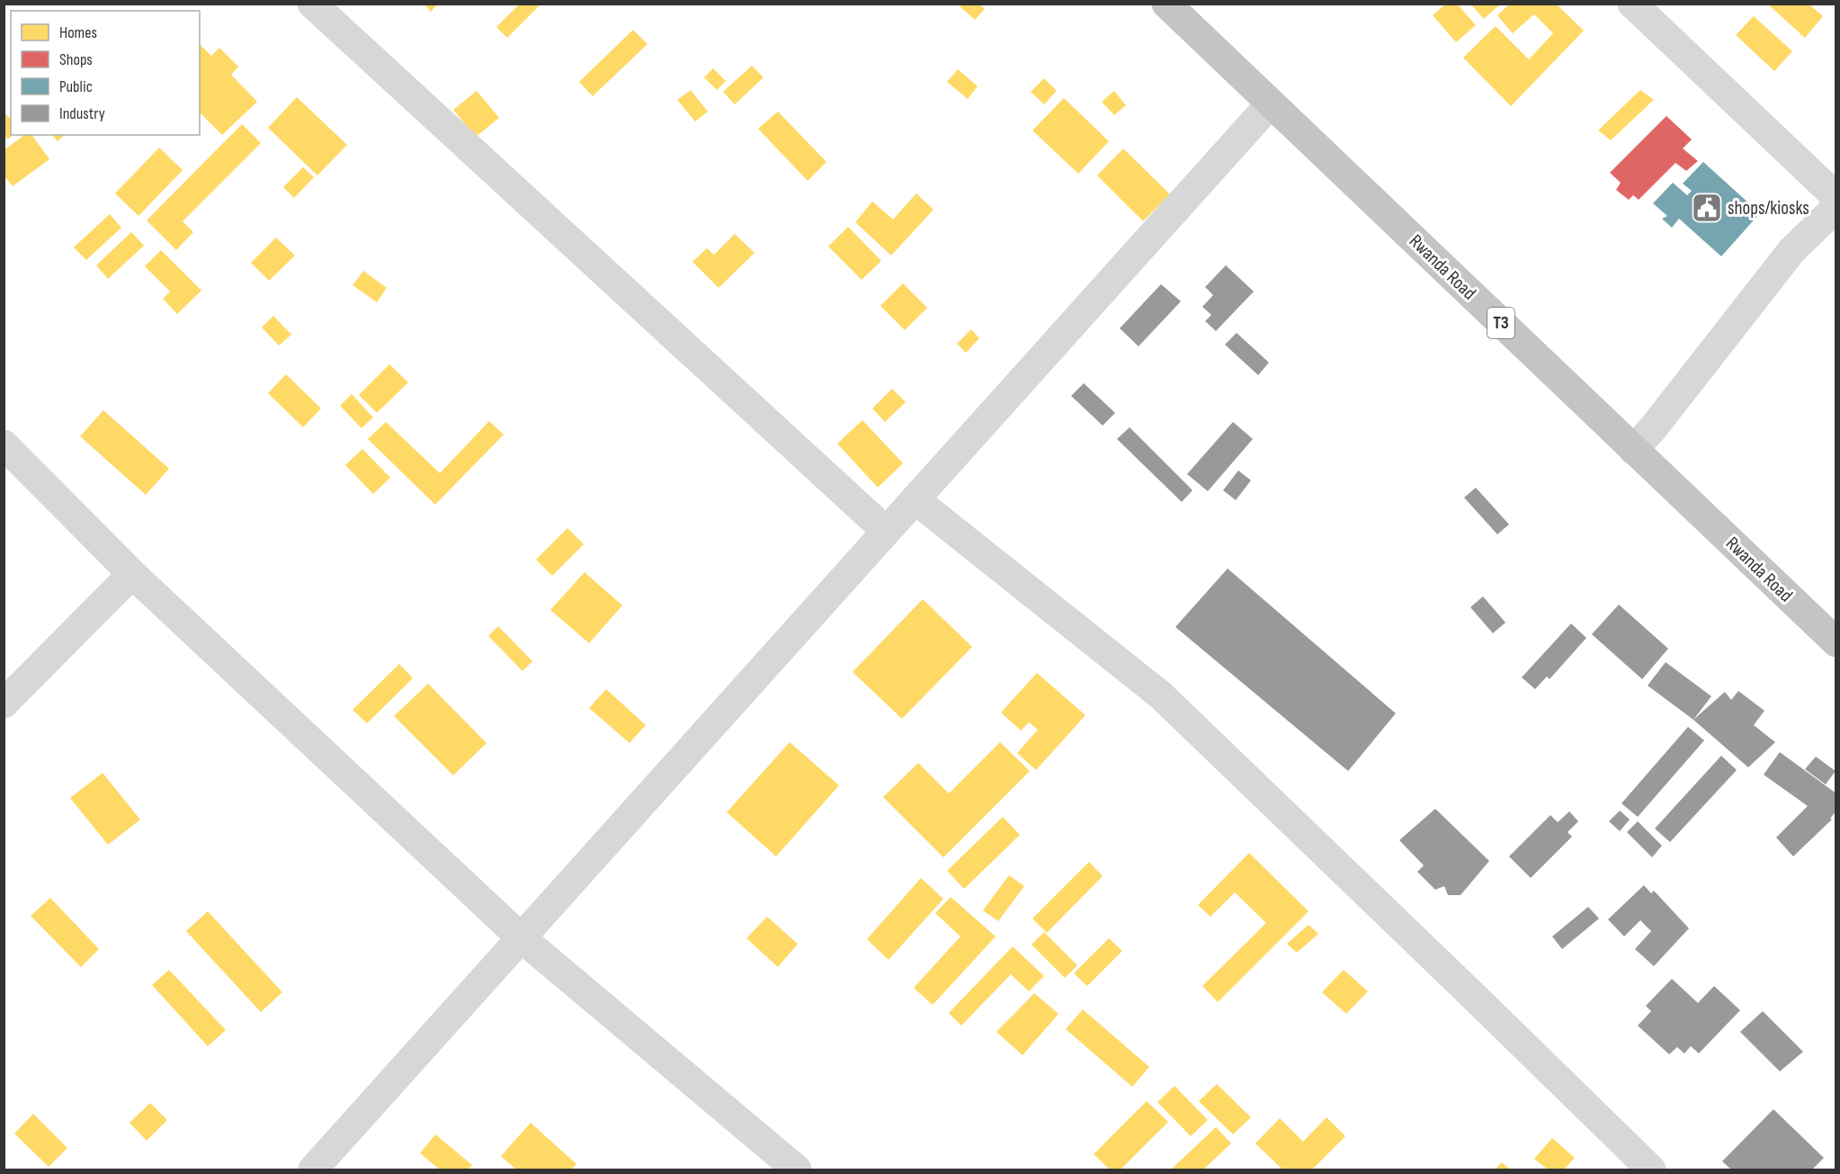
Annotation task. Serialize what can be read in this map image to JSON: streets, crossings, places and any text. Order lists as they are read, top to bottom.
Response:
{
  "streets": {
    "highway": ["Rwanda Road", "T3"]
  },
  "places": {
    "public building": ["shops/kiosks"]
  },
  "legend": [
    "Homes",
    "Shops",
    "Public",
    "Industry"
  ]
}
